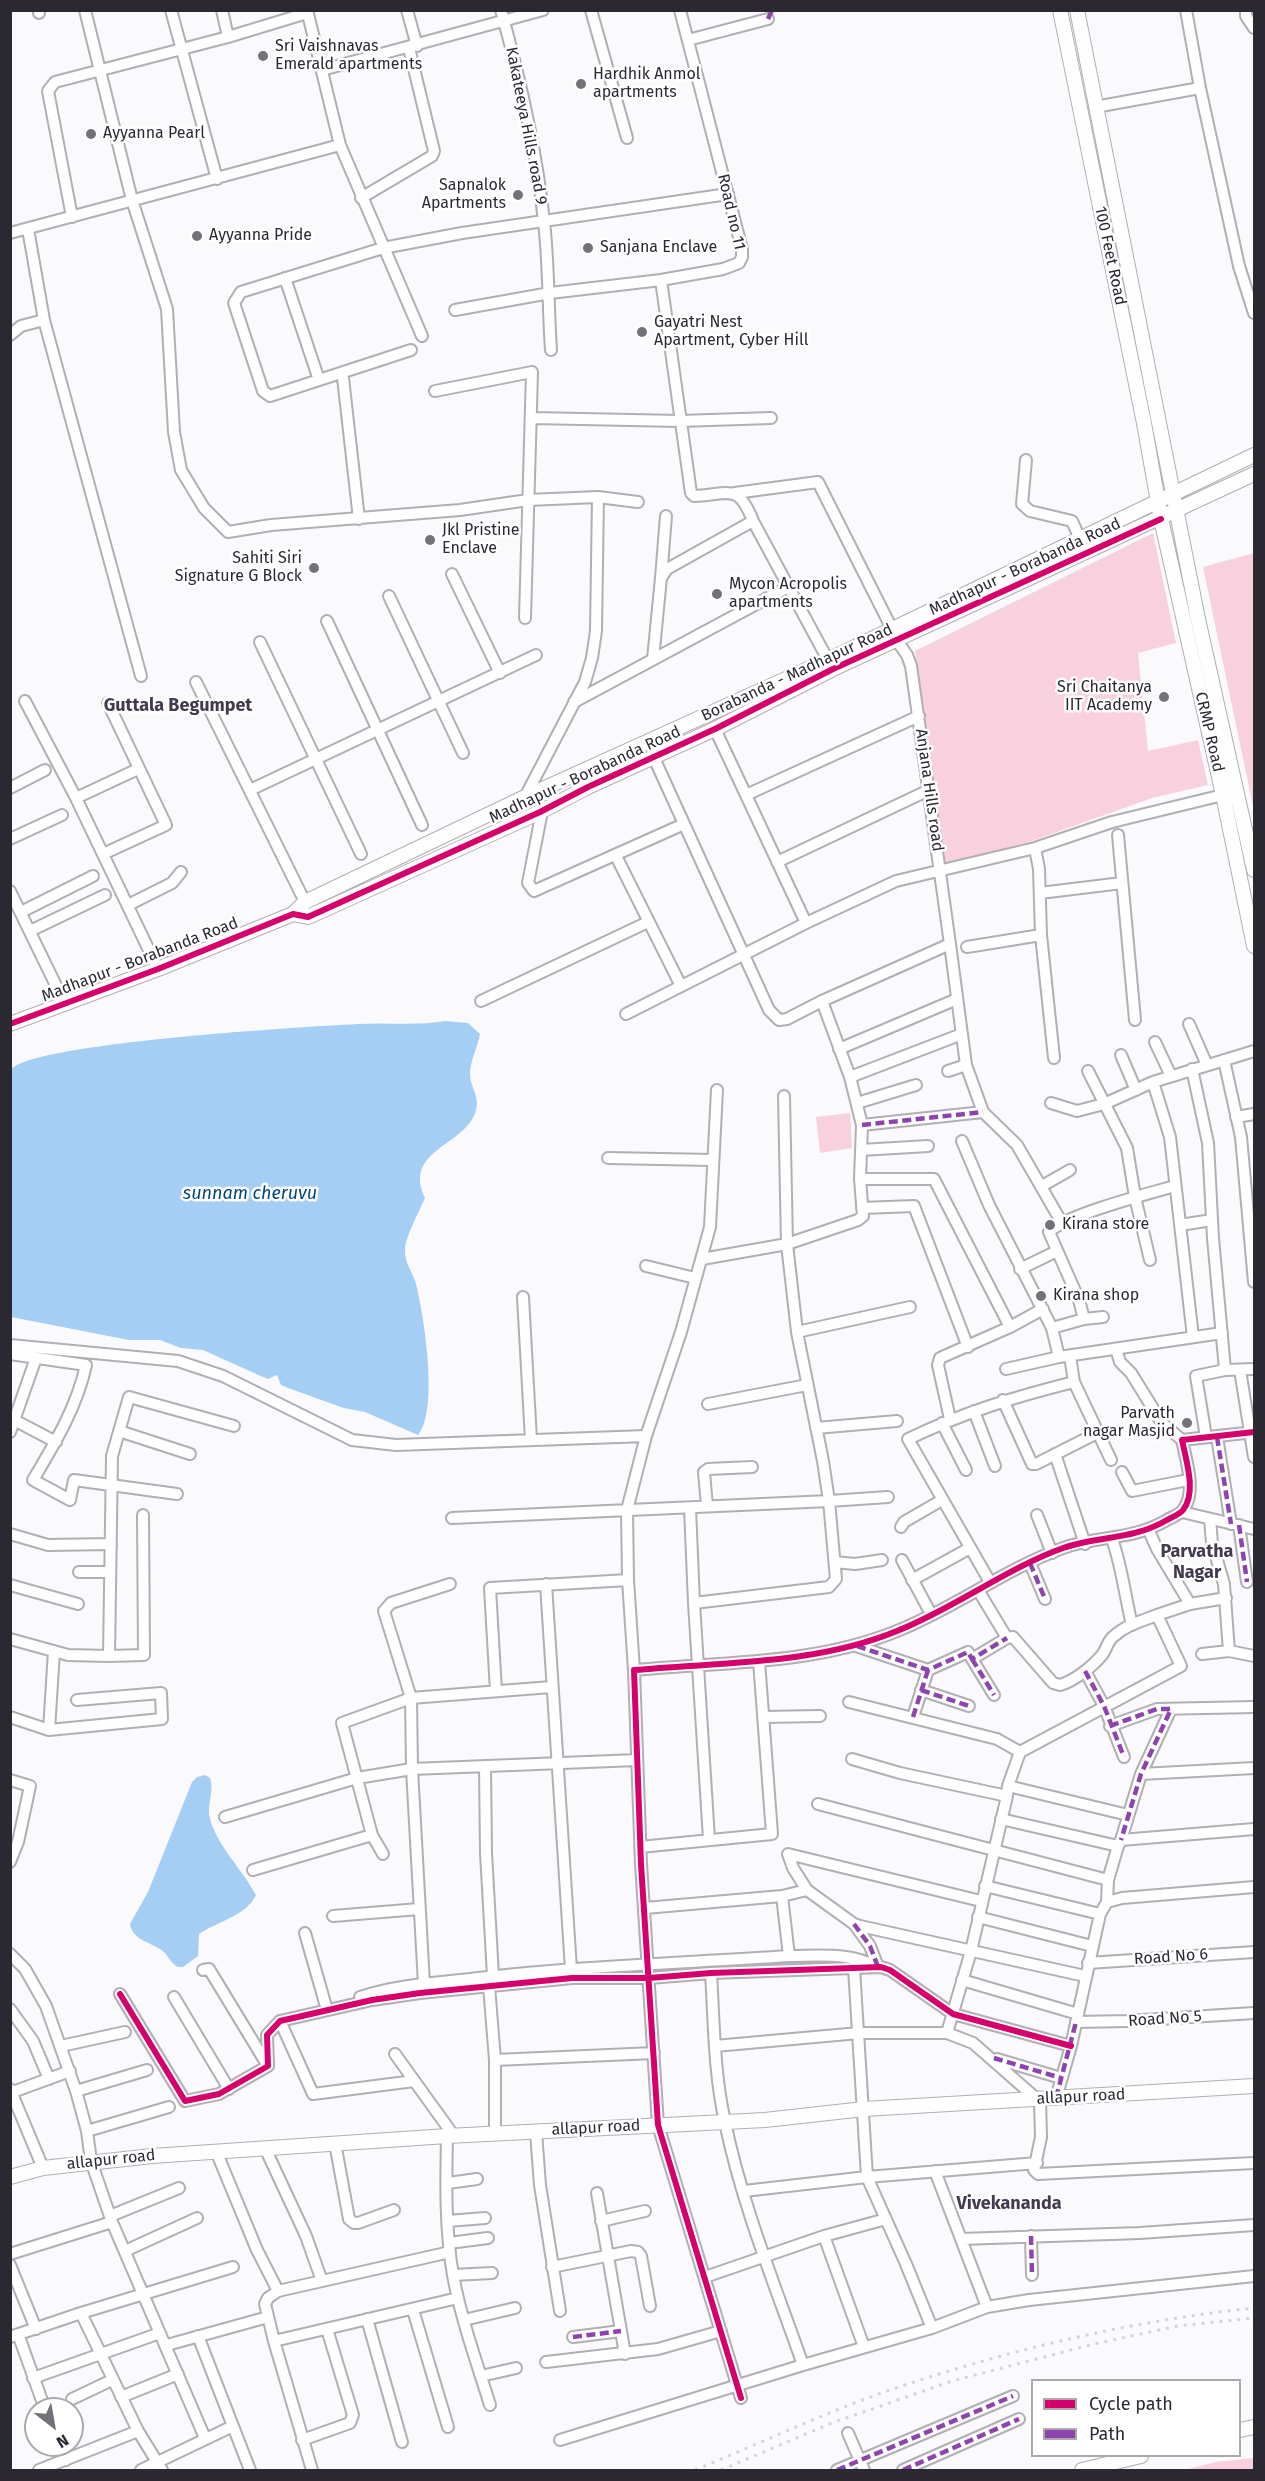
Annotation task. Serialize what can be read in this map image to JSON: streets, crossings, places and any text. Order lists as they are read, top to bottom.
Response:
{
  "streets": {
    "main road": [
      "100 Feet Road",
      "Madhapur - Borabanda Road",
      "Borabanda - Madhapur Road",
      "CRMP Road",
      "allapur road"
    ],
    "street": [
      "Kakateeya Hills road 9",
      "Road no 11",
      "Anjana Hills road",
      "Road No 6",
      "Road No 5"
    ]
  },
  "crossings": [
    ["Kakateeya Hills road 9", "Road no 11"],
    ["100 Feet Road", "Madhapur - Borabanda Road"],
    ["100 Feet Road", "Borabanda - Madhapur Road"],
    ["100 Feet Road", "CRMP Road"],
    ["Madhapur - Borabanda Road", "Borabanda - Madhapur Road"],
    ["Madhapur - Borabanda Road", "CRMP Road"],
    ["Madhapur - Borabanda Road", "Anjana Hills road"],
    ["Borabanda - Madhapur Road", "Anjana Hills road"]
  ],
  "districts": ["Guttala Begumpet", "Parvatha Nagar", "Vivekananda"],
  "water": ["sunnam cheruvu"],
  "places": [
    "Sri Vaishnavas Emerald apartments",
    "Hardhik Anmol apartments",
    "Ayyanna Pearl",
    "Sapnalok Apartments",
    "Ayyanna Pride",
    "Sanjana Enclave",
    "Gayatri Nest Apartment, Cyber Hill",
    "Jkl Pristine Enclave",
    "Sahiti Siri Signature G Block",
    "Mycon Acropolis apartments",
    "Sri Chaitanya IIT Academy",
    "Kirana store",
    "Kirana shop",
    "Parvath nagar Masjid"
  ],
  "legend": ["Cycle path", "Path"],
  "north": "bottom right"
}
